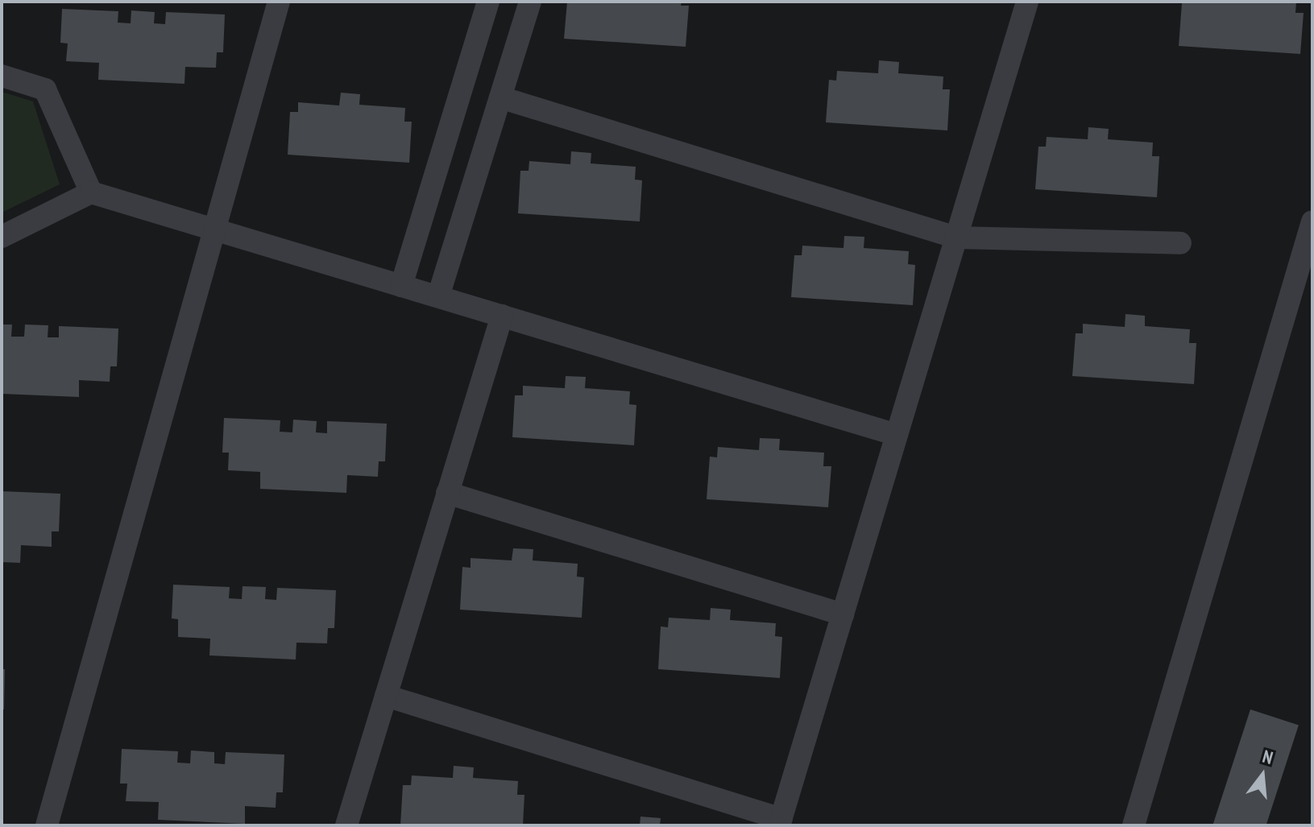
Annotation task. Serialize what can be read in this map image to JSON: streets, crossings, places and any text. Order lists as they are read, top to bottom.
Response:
{
  "north": "top"
}
